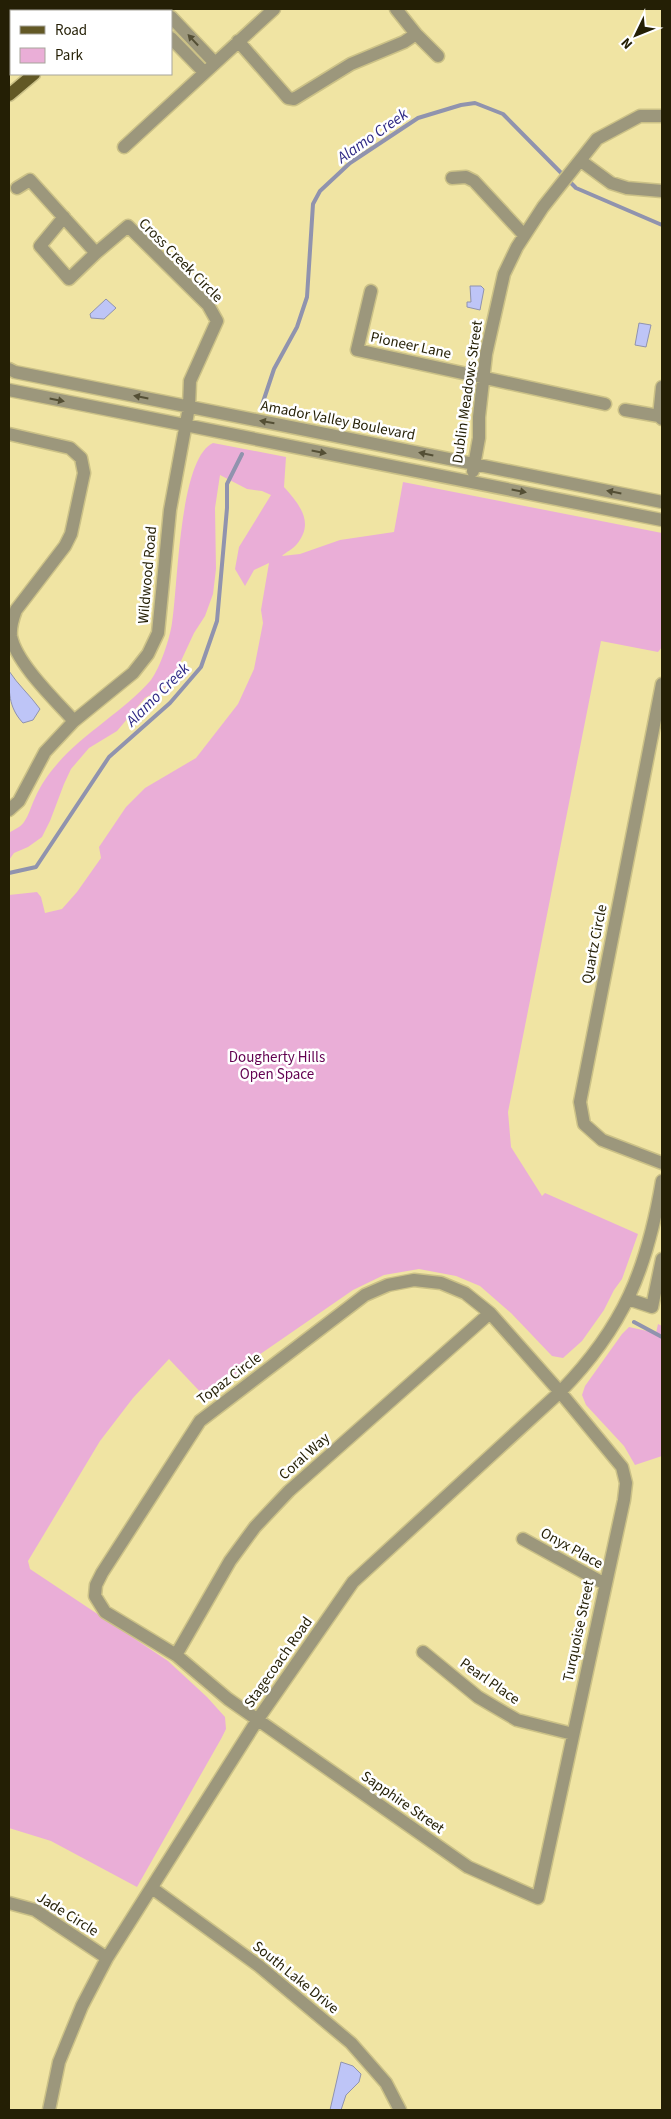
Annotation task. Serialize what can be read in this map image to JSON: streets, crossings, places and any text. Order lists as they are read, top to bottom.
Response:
{
  "streets": {
    "street": [
      "Cross Creek Circle",
      "Pioneer Lane",
      "Dublin Meadows Street",
      "Amador Valley Boulevard",
      "Wildwood Road",
      "Quartz Circle",
      "Topaz Circle",
      "Coral Way",
      "Onyx Place",
      "Turquoise Street",
      "Stagecoach Road",
      "Pearl Place",
      "Sapphire Street",
      "Jade Circle",
      "South Lake Drive"
    ]
  },
  "crossings": [
    ["Cross Creek Circle", "Amador Valley Boulevard"],
    ["Cross Creek Circle", "Wildwood Road"],
    ["Pioneer Lane", "Dublin Meadows Street"],
    ["Dublin Meadows Street", "Amador Valley Boulevard"],
    ["Amador Valley Boulevard", "Wildwood Road"],
    ["Topaz Circle", "Coral Way"],
    ["Topaz Circle", "Turquoise Street"],
    ["Topaz Circle", "Stagecoach Road"],
    ["Topaz Circle", "Sapphire Street"],
    ["Onyx Place", "Turquoise Street"],
    ["Turquoise Street", "Stagecoach Road"],
    ["Turquoise Street", "Pearl Place"],
    ["Turquoise Street", "Sapphire Street"],
    ["Stagecoach Road", "Sapphire Street"],
    ["Stagecoach Road", "Jade Circle"],
    ["Stagecoach Road", "South Lake Drive"]
  ],
  "water": ["Alamo Creek"],
  "parks": ["Dougherty Hills Open Space"],
  "legend": ["Road", "Park"],
  "north": "bottom left"
}
